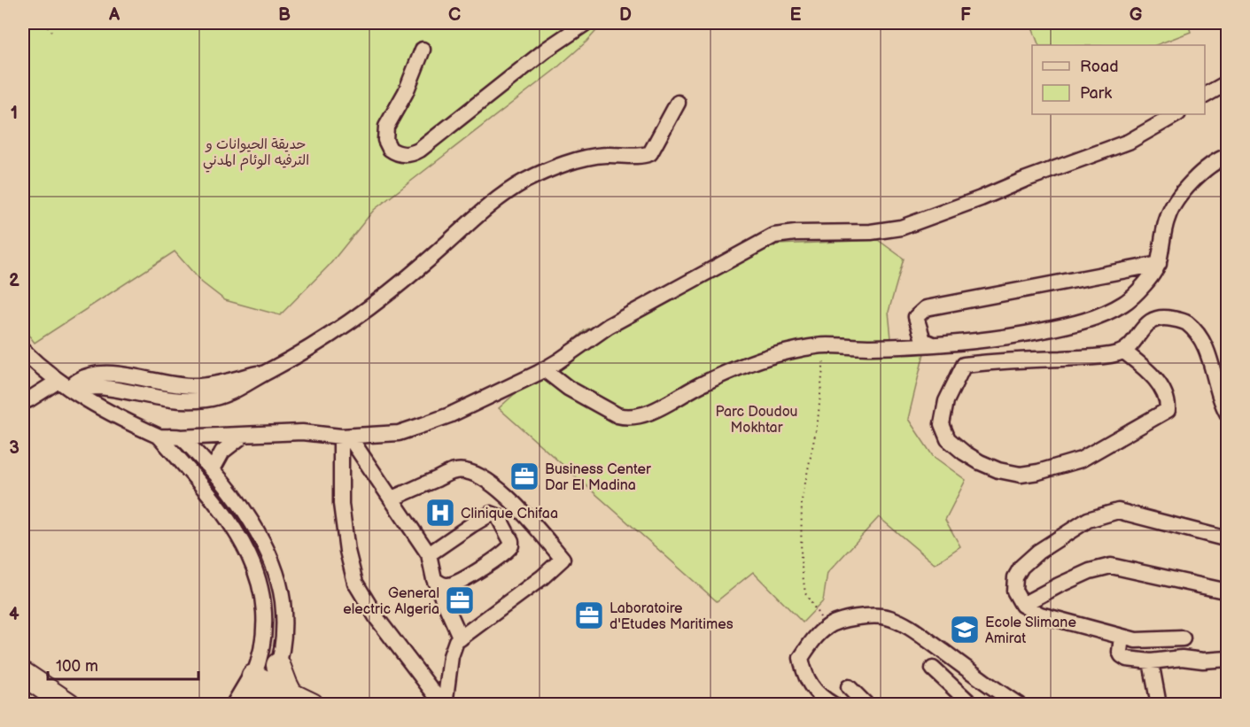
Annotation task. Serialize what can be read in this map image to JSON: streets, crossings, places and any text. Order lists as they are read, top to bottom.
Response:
{
  "parks": ["حديقة الحيوانات و الترفيه الوئام المدني", "Parc Doudou Mokhtar"],
  "places": {
    "office": ["Business Center Dar El Madina", "General electric Algeria", "Laboratoire d'Etudes Maritimes"],
    "hospital": ["Clinique Chifaa"],
    "school or university": ["Ecole Slimane Amirat"]
  },
  "legend": ["Road", "Park"],
  "scale_bar": "100 m",
  "grid": {
    "columns": [
      "A",
      "B",
      "C",
      "D",
      "E",
      "F",
      "G"
    ],
    "rows": [
      "1",
      "2",
      "3",
      "4"
    ]
  }
}
